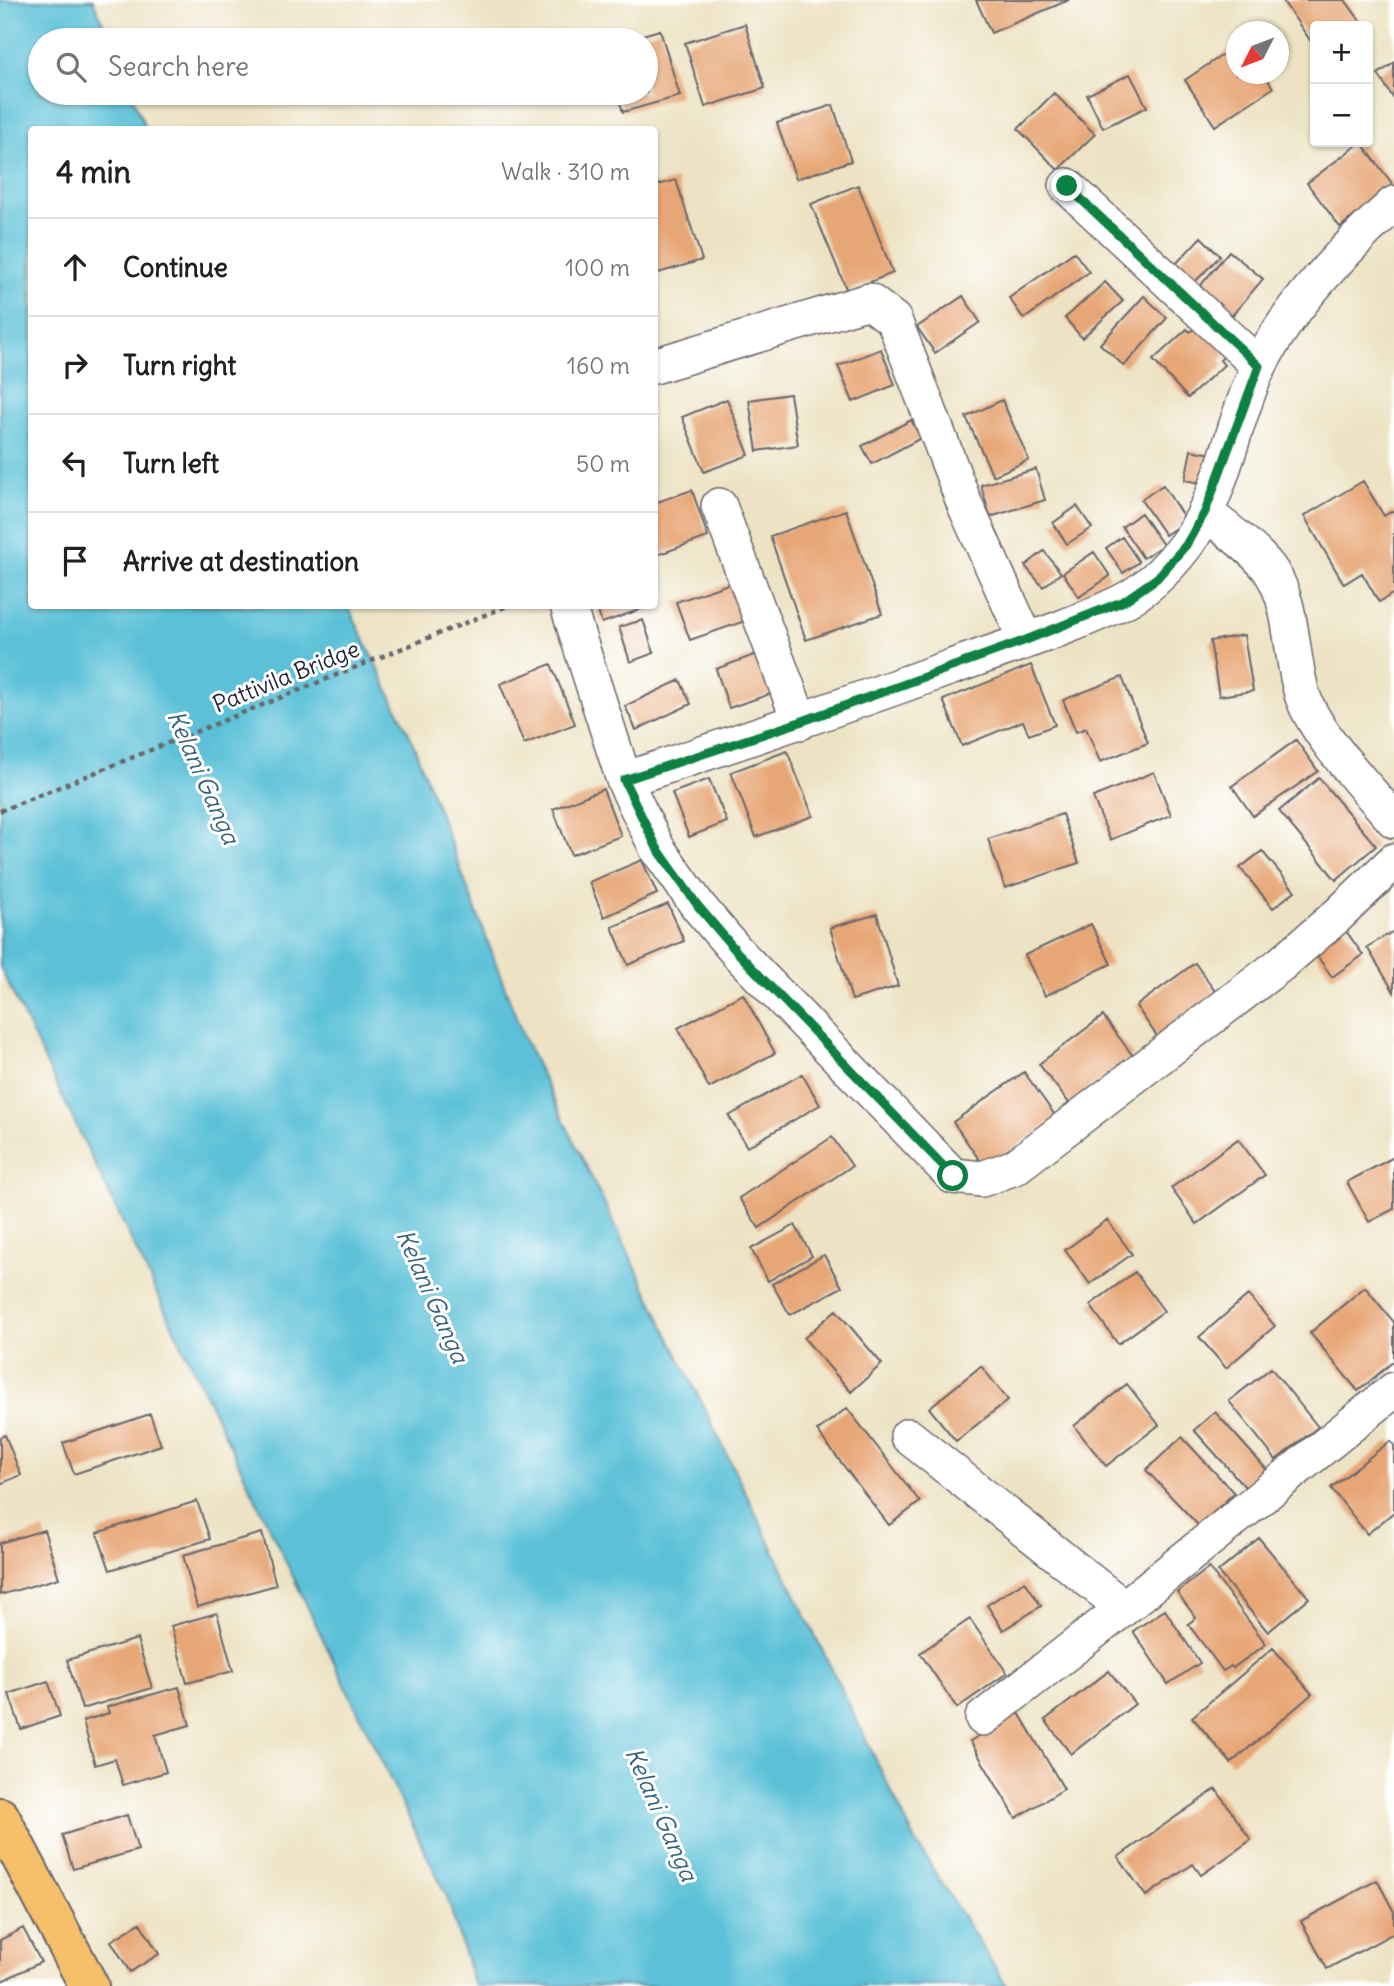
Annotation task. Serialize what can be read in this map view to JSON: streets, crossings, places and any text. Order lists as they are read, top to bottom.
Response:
{
  "streets": {
    "path": ["Pattivila Bridge"]
  },
  "water": ["Kelani Ganga"],
  "north": "bottom left",
  "page": {
    "map_buttons": ["+", "−"],
    "search": "Search here",
    "heading": ["4 min", "Walk · 310 m"],
    "list": [
      ["Continue", "100 m"],
      ["Turn right", "160 m"],
      ["Turn left", "50 m"],
      "Arrive at destination"
    ]
  }
}
